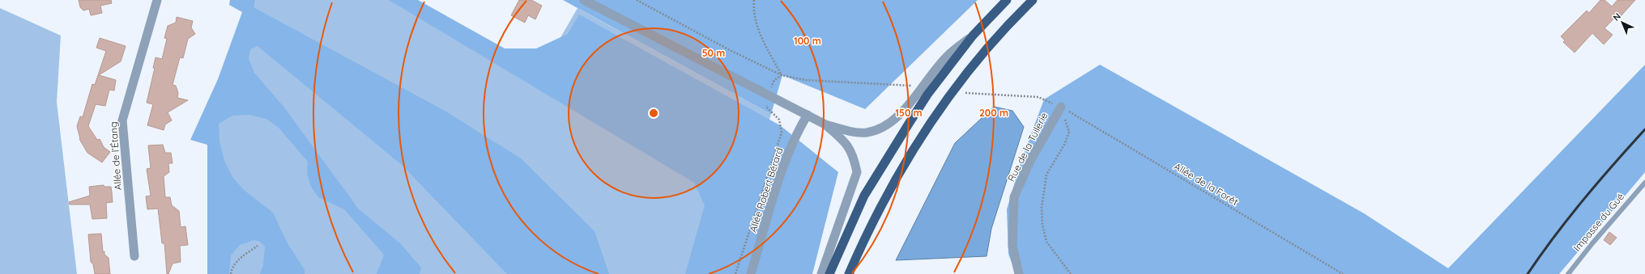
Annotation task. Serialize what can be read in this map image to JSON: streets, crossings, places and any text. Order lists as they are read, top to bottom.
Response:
{
  "streets": {
    "street": ["Rue de la Tuilerie", "Allée de l’Étang", "Allée Robert Bérard"],
    "lane": ["Impasse du Gué"],
    "path": ["Allée de la Forêt"]
  },
  "crossings": [
    ["Rue de la Tuilerie", "Allée de la Forêt"]
  ],
  "north": "top left",
  "rings": [
    "100 m",
    "50 m",
    "150 m",
    "200 m"
  ]
}
